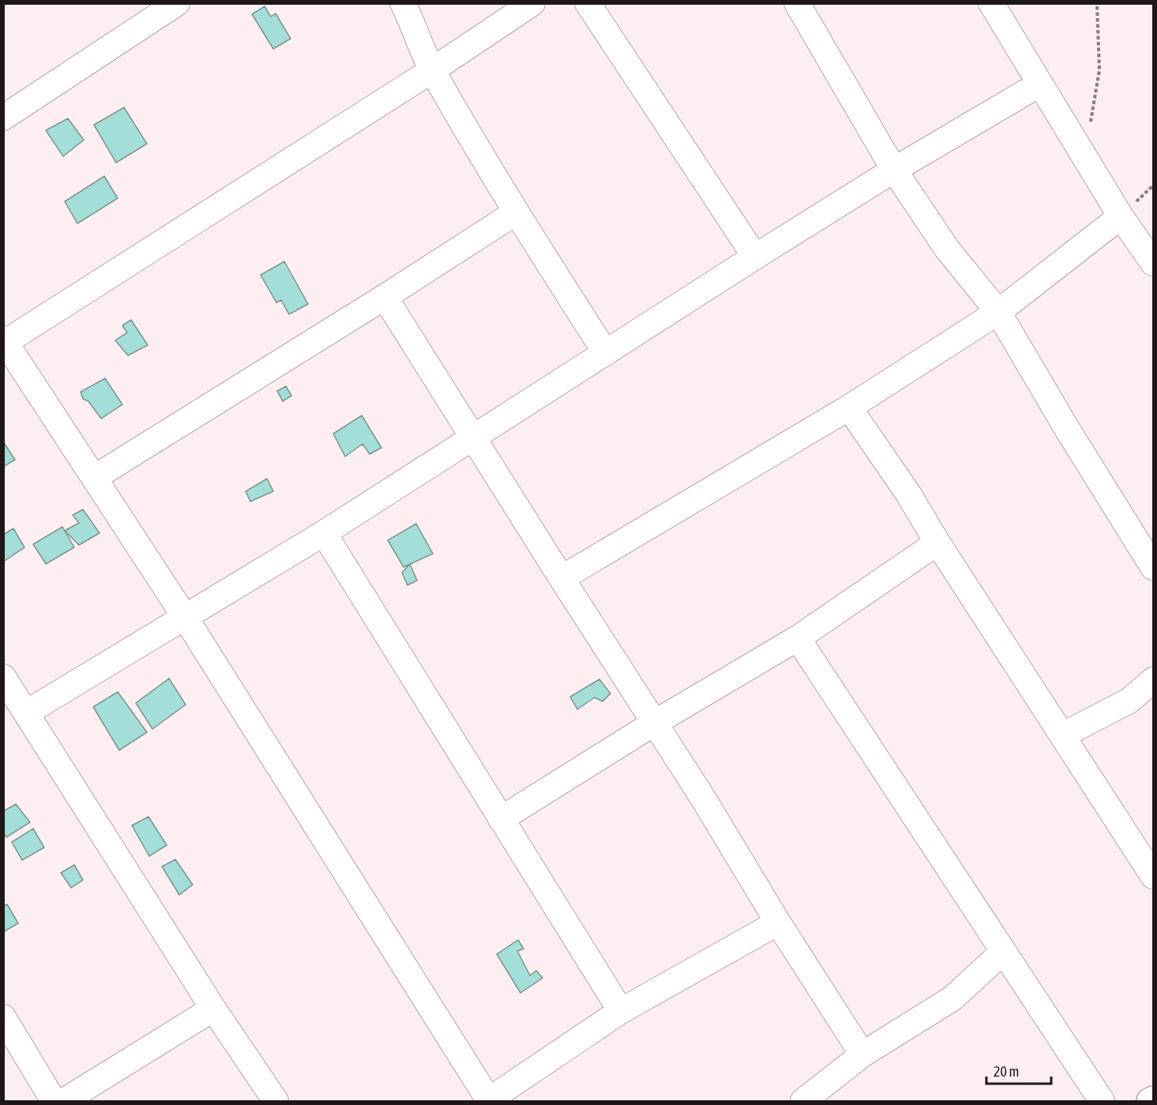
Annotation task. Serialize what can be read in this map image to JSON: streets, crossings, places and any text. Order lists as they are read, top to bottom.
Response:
{
  "scale_bar": "20 m"
}
